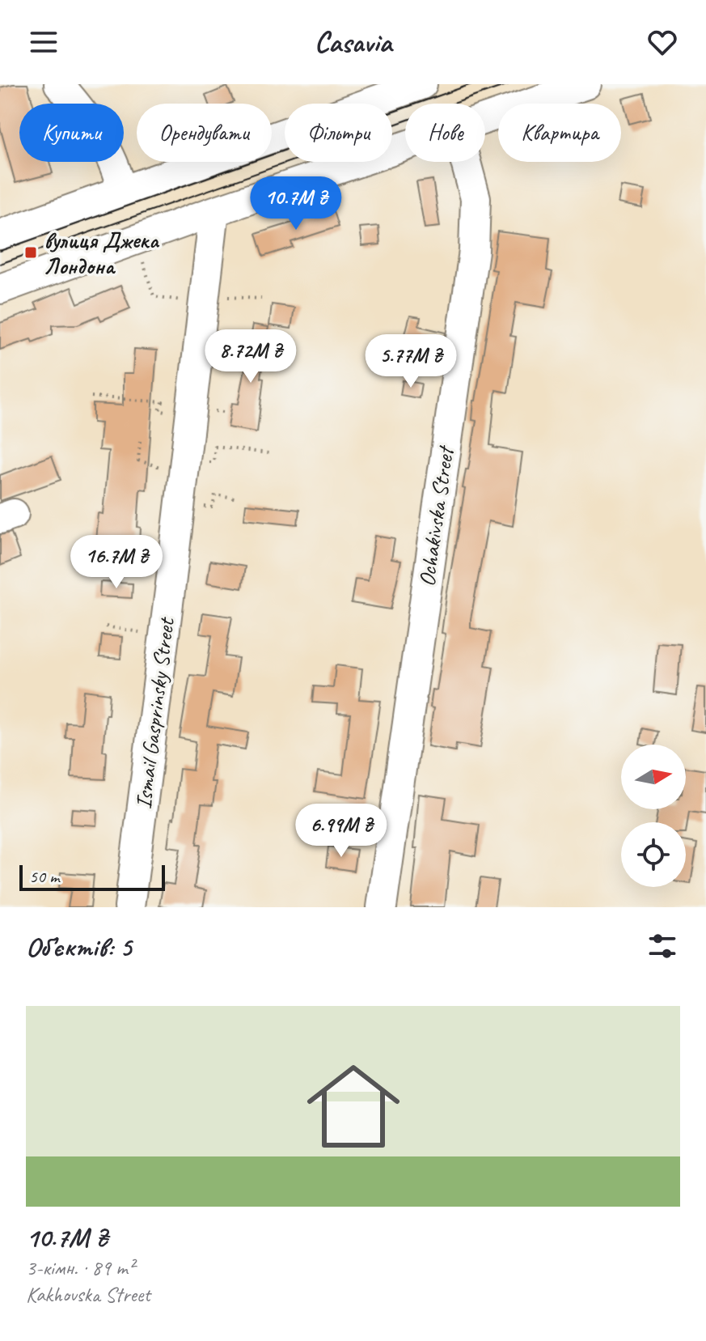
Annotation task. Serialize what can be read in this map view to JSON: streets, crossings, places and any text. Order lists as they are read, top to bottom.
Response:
{
  "streets": {
    "street": ["Ochakivska Street", "Ismail Gasprinsky Street"]
  },
  "places": {
    "transit": ["вулиця Джека Лондона"]
  },
  "scale_bar": "50 m",
  "north": "right",
  "page": {
    "header": "Casavia",
    "chip": [
      "Купити",
      "Орендувати",
      "Фільтри",
      "Нове",
      "Квартира"
    ],
    "price": [
      "10.7M ₴",
      "8.72M ₴",
      "5.77M ₴",
      "16.7M ₴",
      "6.99M ₴"
    ],
    "scale": "50 m",
    "heading": "Об’єктів: 5",
    "list": [
      {
        "name": "10.7M ₴",
        "note": "3-кімн. · 89 m² · Kakhovska Street"
      }
    ]
  }
}
